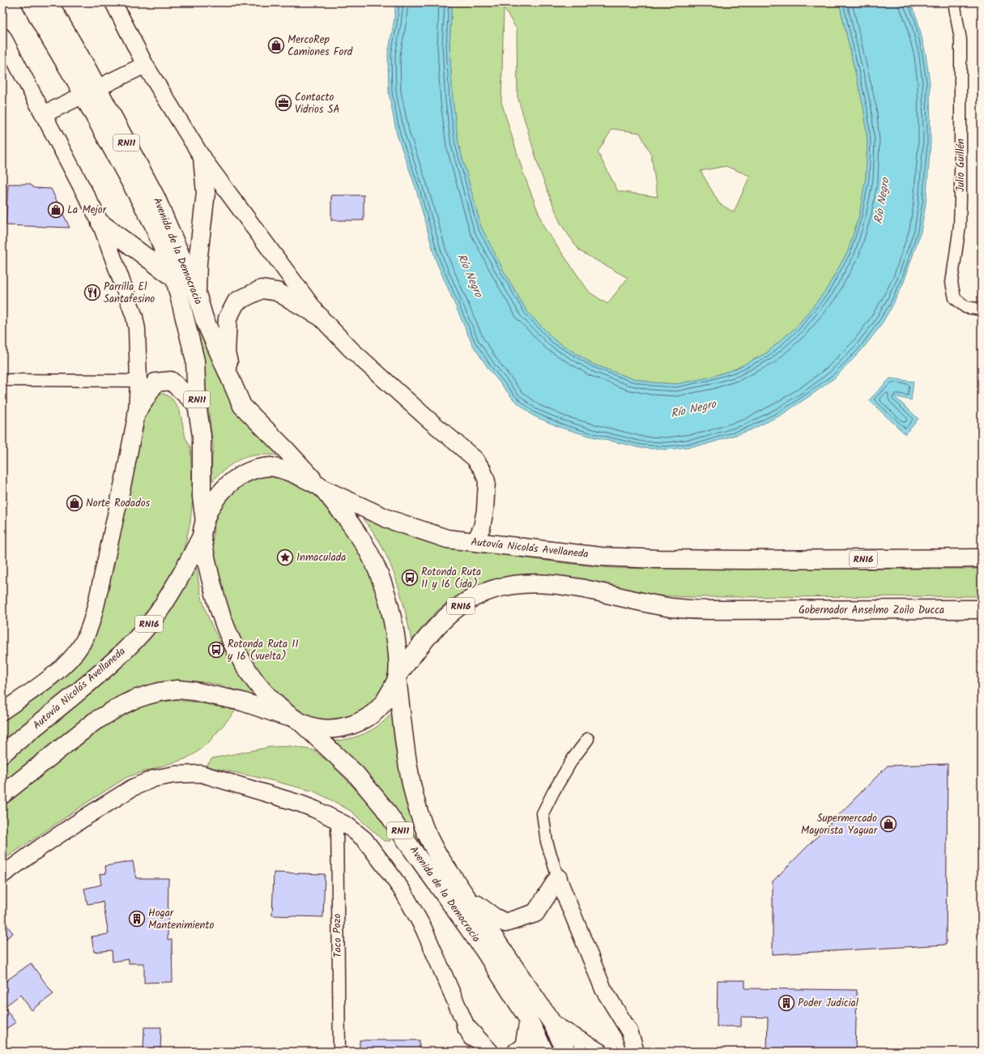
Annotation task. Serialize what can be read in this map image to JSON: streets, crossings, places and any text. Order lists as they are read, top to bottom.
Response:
{
  "streets": {
    "highway": [
      "RN11",
      "Avenida de la Democracia",
      "Autovía Nicolás Avellaneda",
      "RN16",
      "Gobernador Anselmo Zoilo Ducca"
    ],
    "street": ["Julio Guillén", "Taco Pozo"]
  },
  "crossings": [
    ["RN11", "Avenida de la Democracia"],
    ["RN11", "Autovía Nicolás Avellaneda"],
    ["RN11", "Gobernador Anselmo Zoilo Ducca"],
    ["Avenida de la Democracia", "Autovía Nicolás Avellaneda"],
    ["Avenida de la Democracia", "Gobernador Anselmo Zoilo Ducca"]
  ],
  "water": ["Río Negro"],
  "places": {
    "shop": [
      "MercoRep Camiones Ford",
      "La Mejor",
      "Norte Rodados",
      "Supermercado Mayorista Yaguar"
    ],
    "office": ["Contacto Vidrios SA"],
    "restaurant": ["Parrilla El Santafesino"],
    "place": ["Inmaculada"],
    "bus stop": ["Rotonda Ruta 11 y 16 (ida)", "Rotonda Ruta 11 y 16 (vuelta)"],
    "building": ["Hogar Mantenimiento", "Poder Judicial"]
  }
}
